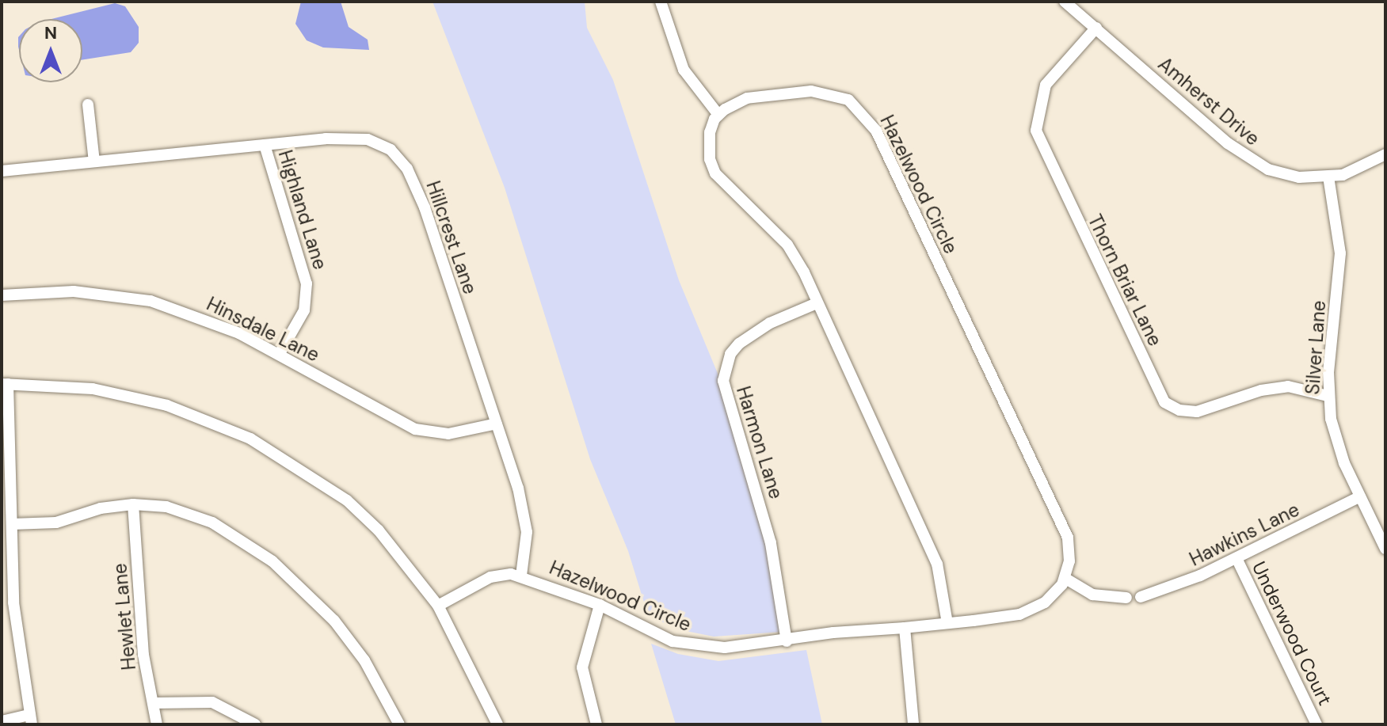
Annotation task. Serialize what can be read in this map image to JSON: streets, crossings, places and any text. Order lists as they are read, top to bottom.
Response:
{
  "streets": {
    "street": [
      "Amherst Drive",
      "Hazelwood Circle",
      "Highland Lane",
      "Hillcrest Lane",
      "Thorn Briar Lane",
      "Hinsdale Lane",
      "Silver Lane",
      "Harmon Lane",
      "Hawkins Lane",
      "Hewlet Lane",
      "Underwood Court"
    ]
  },
  "crossings": [
    ["Amherst Drive", "Thorn Briar Lane"],
    ["Amherst Drive", "Silver Lane"],
    ["Hazelwood Circle", "Hillcrest Lane"],
    ["Hazelwood Circle", "Harmon Lane"],
    ["Highland Lane", "Hillcrest Lane"],
    ["Highland Lane", "Hinsdale Lane"],
    ["Hillcrest Lane", "Hinsdale Lane"],
    ["Thorn Briar Lane", "Silver Lane"],
    ["Silver Lane", "Hawkins Lane"],
    ["Hawkins Lane", "Underwood Court"]
  ],
  "north": "top"
}
